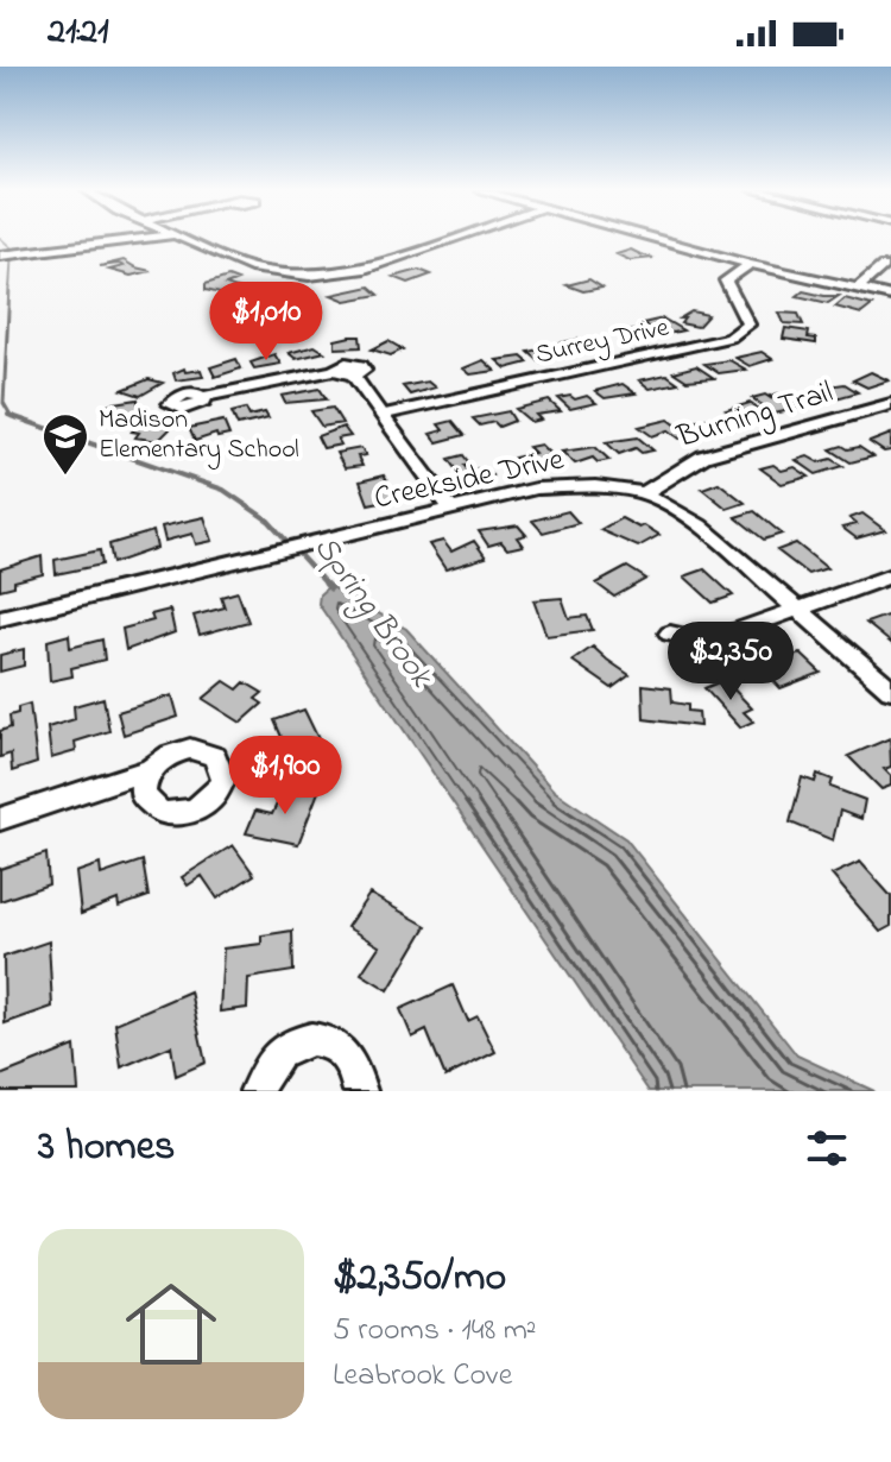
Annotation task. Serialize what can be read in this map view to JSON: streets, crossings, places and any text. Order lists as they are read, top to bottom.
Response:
{
  "streets": {
    "street": ["Surrey Drive", "Burning Trail", "Creekside Drive"]
  },
  "crossings": [
    ["Burning Trail", "Creekside Drive"]
  ],
  "water": ["Spring Brook"],
  "places": {
    "school or university": ["Madison Elementary School"]
  },
  "page": {
    "status": "21:21",
    "price": ["$1,010", "$2,350", "$1,900"],
    "heading": "3 homes",
    "list": [
      {
        "name": "$2,350/mo",
        "note": "5 rooms · 148 m² · Leabrook Cove"
      }
    ]
  }
}
